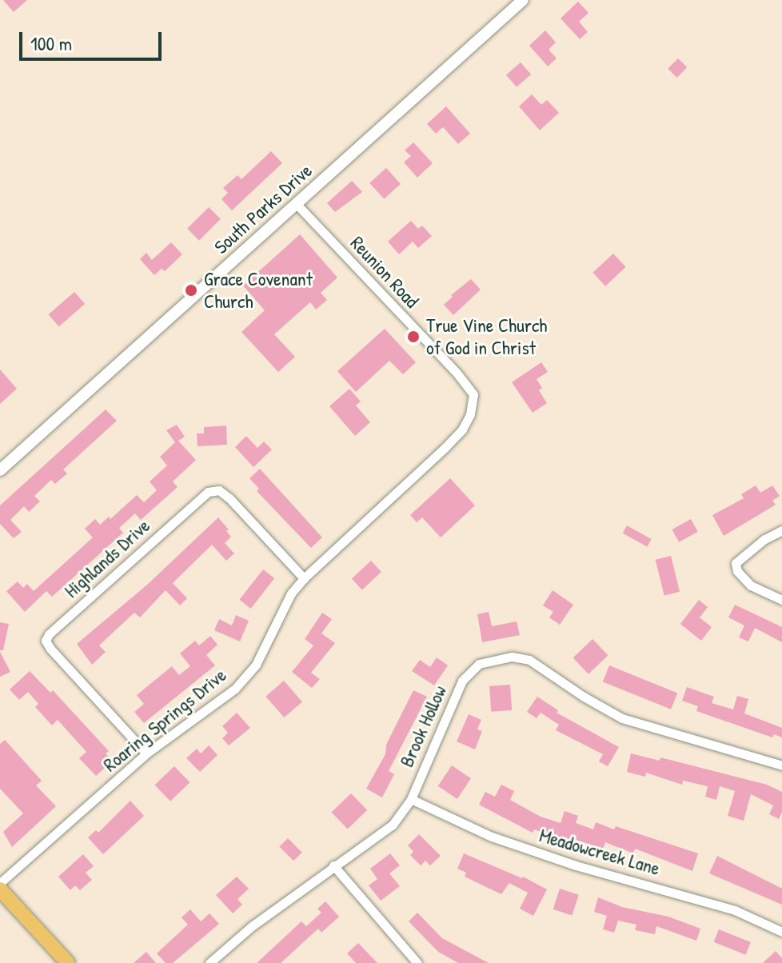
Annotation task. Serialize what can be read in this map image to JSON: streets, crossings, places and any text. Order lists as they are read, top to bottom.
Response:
{
  "streets": {
    "street": [
      "South Parks Drive",
      "Reunion Road",
      "Highlands Drive",
      "Roaring Springs Drive",
      "Brook Hollow",
      "Meadowcreek Lane"
    ]
  },
  "crossings": [
    ["South Parks Drive", "Reunion Road"],
    ["Reunion Road", "Roaring Springs Drive"],
    ["Highlands Drive", "Roaring Springs Drive"],
    ["Brook Hollow", "Meadowcreek Lane"]
  ],
  "places": ["Grace Covenant Church", "True Vine Church of God in Christ"],
  "scale_bar": "100 m"
}
